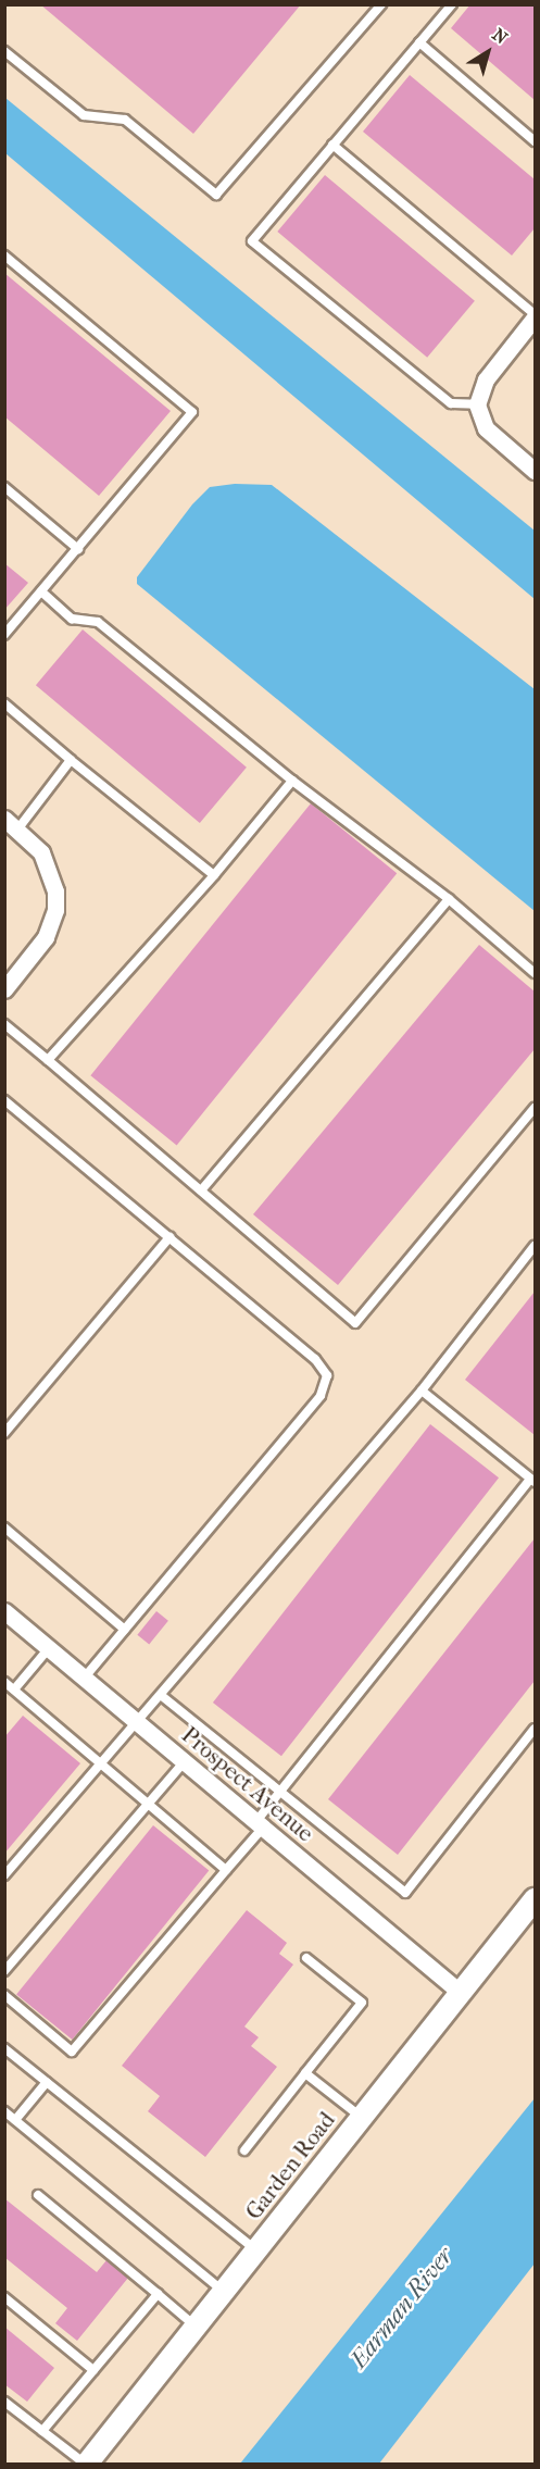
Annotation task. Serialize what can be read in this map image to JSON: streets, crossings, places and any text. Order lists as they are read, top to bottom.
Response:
{
  "streets": {
    "street": ["Prospect Avenue", "Garden Road"]
  },
  "crossings": [
    ["Prospect Avenue", "Garden Road"]
  ],
  "water": ["Earman River"],
  "north": "top right"
}
